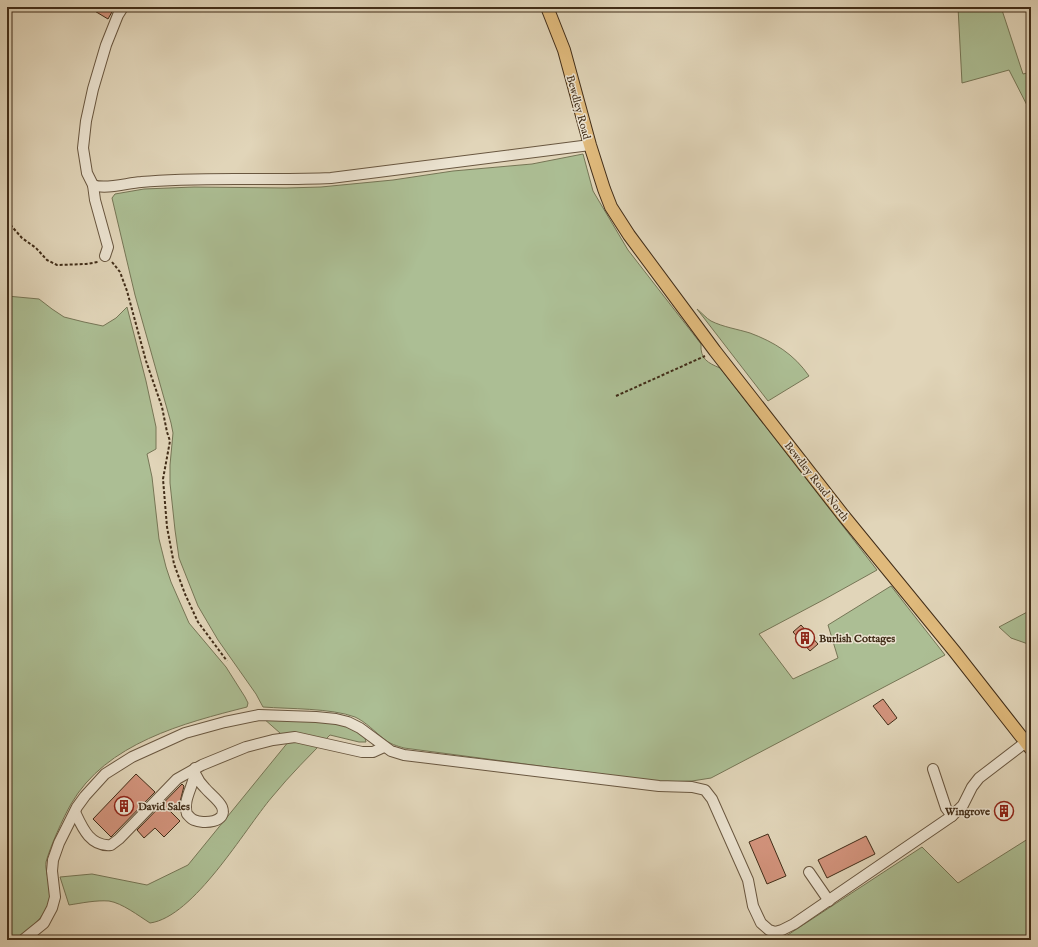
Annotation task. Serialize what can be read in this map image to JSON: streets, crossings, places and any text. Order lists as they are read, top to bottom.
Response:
{
  "streets": {
    "main road": ["Bewdley Road", "Bewdley Road North"]
  },
  "crossings": [
    ["Bewdley Road", "Bewdley Road North"]
  ],
  "places": {
    "building": ["Burlish Cottages", "David Sales", "Wingrove"]
  }
}
